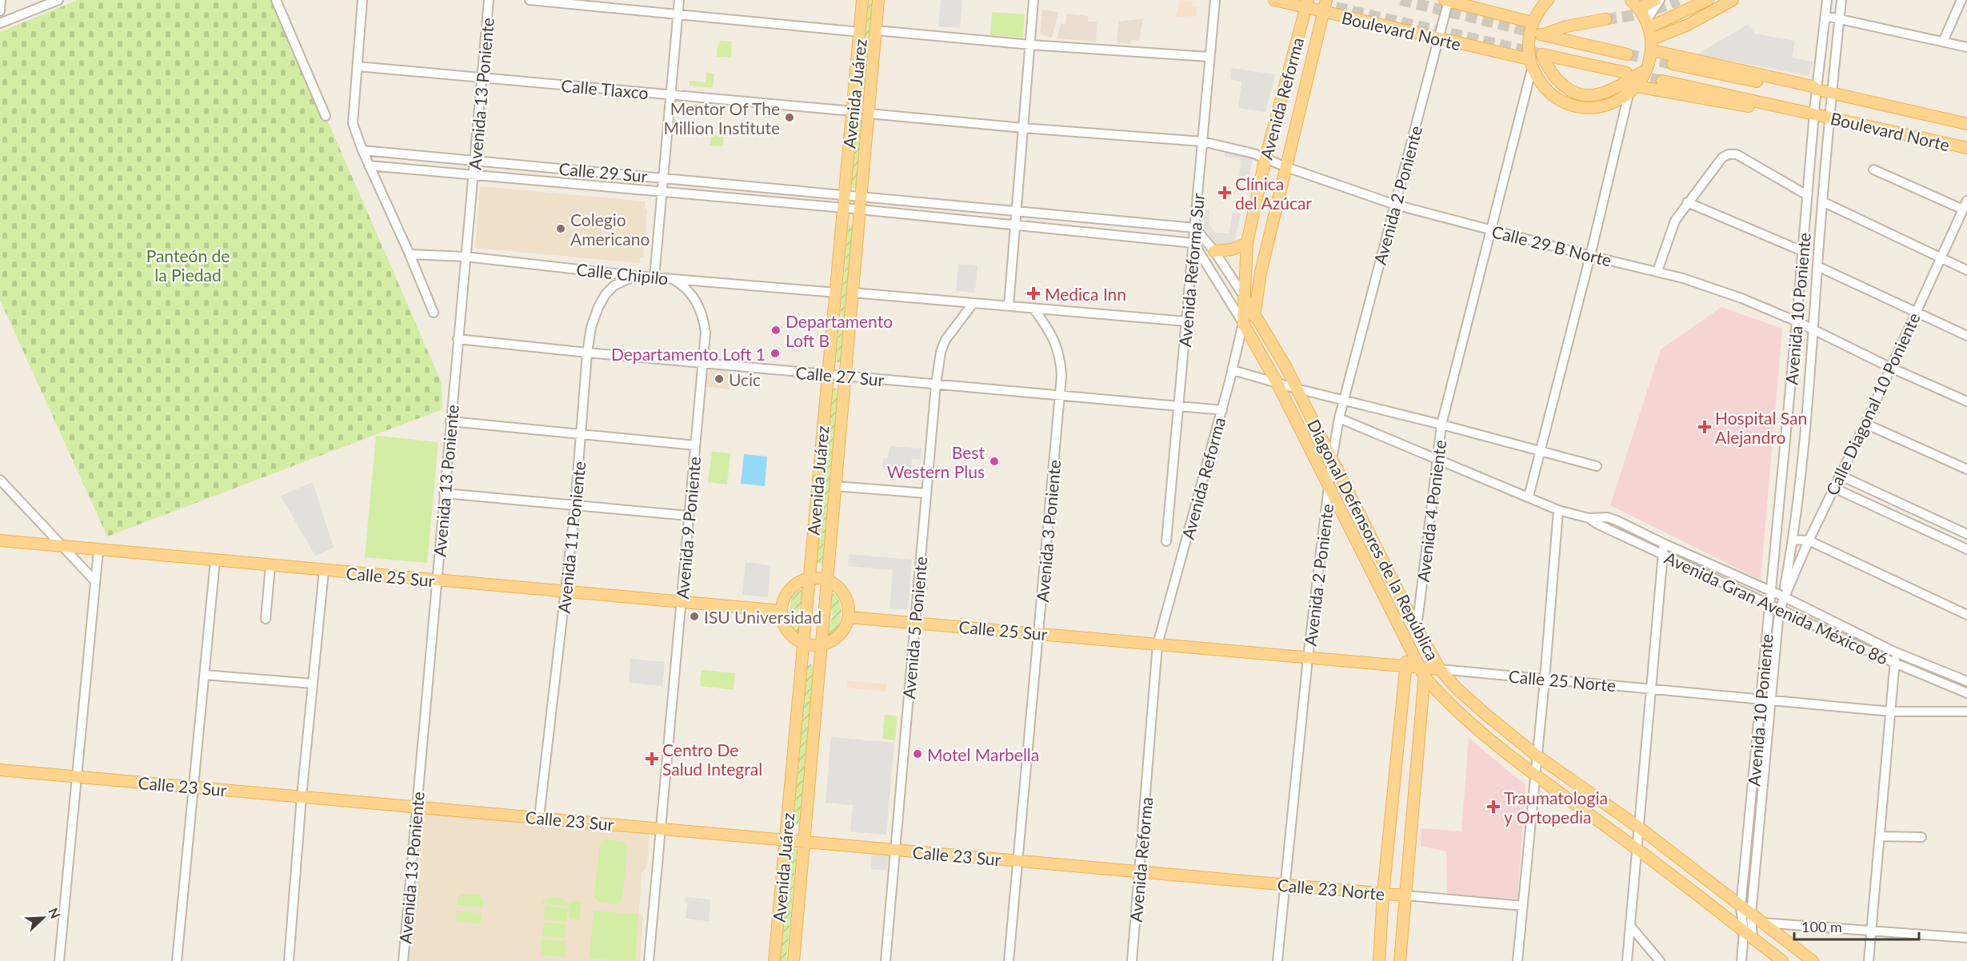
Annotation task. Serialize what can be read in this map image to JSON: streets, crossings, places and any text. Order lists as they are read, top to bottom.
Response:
{
  "streets": {
    "main road": [
      "Boulevard Norte",
      "Avenida Juárez",
      "Avenida Reforma",
      "Avenida 4 Poniente",
      "Diagonal Defensores de la República",
      "Calle 25 Sur",
      "Calle 25 Norte",
      "Calle 23 Sur",
      "Calle 23 Norte"
    ],
    "street": [
      "Calle Tlaxco",
      "Avenida 13 Poniente",
      "Calle 29 Sur",
      "Avenida 2 Poniente",
      "Calle 29 B Norte",
      "Avenida Reforma Sur",
      "Calle Chipilo",
      "Avenida 10 Poniente",
      "Calle 27 Sur",
      "Calle Diagonal 10 Poniente",
      "Avenida 9 Poniente",
      "Avenida 3 Poniente",
      "Avenida 11 Poniente",
      "Avenida Gran Avenida México 86",
      "Avenida 5 Poniente"
    ]
  },
  "crossings": [
    ["Boulevard Norte", "Avenida Reforma"],
    ["Boulevard Norte", "Avenida 2 Poniente"],
    ["Boulevard Norte", "Avenida 10 Poniente"],
    ["Boulevard Norte", "Avenida 4 Poniente"],
    ["Calle Tlaxco", "Avenida 13 Poniente"],
    ["Calle Tlaxco", "Avenida Juárez"],
    ["Avenida 13 Poniente", "Calle 29 Sur"],
    ["Avenida 13 Poniente", "Calle Chipilo"],
    ["Avenida 13 Poniente", "Calle 27 Sur"],
    ["Avenida 13 Poniente", "Calle 25 Sur"],
    ["Avenida 13 Poniente", "Calle 23 Sur"],
    ["Avenida Juárez", "Calle 29 Sur"],
    ["Avenida Juárez", "Calle Chipilo"],
    ["Avenida Juárez", "Calle 27 Sur"],
    ["Avenida Juárez", "Calle 23 Sur"],
    ["Avenida Reforma", "Calle 29 B Norte"],
    ["Avenida Reforma", "Calle 27 Sur"],
    ["Avenida Reforma", "Diagonal Defensores de la República"],
    ["Avenida Reforma", "Calle 25 Sur"],
    ["Avenida Reforma", "Calle 25 Norte"],
    ["Avenida Reforma", "Calle 23 Sur"],
    ["Avenida Reforma", "Calle 23 Norte"],
    ["Calle 29 Sur", "Avenida Reforma Sur"],
    ["Calle 29 Sur", "Diagonal Defensores de la República"],
    ["Avenida 2 Poniente", "Calle 29 B Norte"],
    ["Avenida 2 Poniente", "Diagonal Defensores de la República"],
    ["Avenida 2 Poniente", "Avenida Gran Avenida México 86"],
    ["Avenida 2 Poniente", "Calle 25 Norte"],
    ["Avenida 2 Poniente", "Calle 23 Norte"],
    ["Calle 29 B Norte", "Avenida 10 Poniente"],
    ["Calle 29 B Norte", "Calle Diagonal 10 Poniente"],
    ["Calle 29 B Norte", "Avenida 4 Poniente"],
    ["Avenida Reforma Sur", "Calle 27 Sur"],
    ["Avenida Reforma Sur", "Diagonal Defensores de la República"],
    ["Calle Chipilo", "Avenida 9 Poniente"],
    ["Calle Chipilo", "Avenida 11 Poniente"],
    ["Avenida 10 Poniente", "Calle Diagonal 10 Poniente"],
    ["Avenida 10 Poniente", "Diagonal Defensores de la República"],
    ["Avenida 10 Poniente", "Avenida Gran Avenida México 86"],
    ["Avenida 10 Poniente", "Calle 25 Norte"],
    ["Calle 27 Sur", "Avenida 9 Poniente"],
    ["Calle 27 Sur", "Avenida 3 Poniente"],
    ["Calle 27 Sur", "Avenida 11 Poniente"],
    ["Calle 27 Sur", "Avenida 5 Poniente"],
    ["Calle Diagonal 10 Poniente", "Avenida Gran Avenida México 86"],
    ["Avenida 4 Poniente", "Diagonal Defensores de la República"],
    ["Avenida 4 Poniente", "Avenida Gran Avenida México 86"],
    ["Avenida 4 Poniente", "Calle 25 Norte"],
    ["Avenida 4 Poniente", "Calle 23 Norte"],
    ["Avenida 9 Poniente", "Calle 25 Sur"],
    ["Avenida 9 Poniente", "Calle 23 Sur"],
    ["Avenida 3 Poniente", "Calle 25 Sur"],
    ["Avenida 3 Poniente", "Calle 23 Sur"],
    ["Avenida 11 Poniente", "Calle 25 Sur"],
    ["Avenida 11 Poniente", "Calle 23 Sur"],
    ["Diagonal Defensores de la República", "Calle 25 Norte"],
    ["Calle 25 Sur", "Avenida 5 Poniente"],
    ["Calle 25 Sur", "Calle 25 Norte"],
    ["Avenida 5 Poniente", "Calle 23 Sur"],
    ["Calle 23 Sur", "Calle 23 Norte"]
  ],
  "parks": ["Panteón de la Piedad"],
  "places": {
    "other": [
      "Mentor Of The Million Institute",
      "Colegio Americano",
      "Departamento Loft B",
      "Departamento Loft 1",
      "Ucic",
      "Best Western Plus",
      "ISU Universidad",
      "Motel Marbella"
    ],
    "health": [
      "Clínica del Azúcar",
      "Medica Inn",
      "Hospital San Alejandro",
      "Centro De Salud Integral",
      "Traumatologia y Ortopedia"
    ]
  },
  "scale_bar": "100 m",
  "north": "top right"
}
